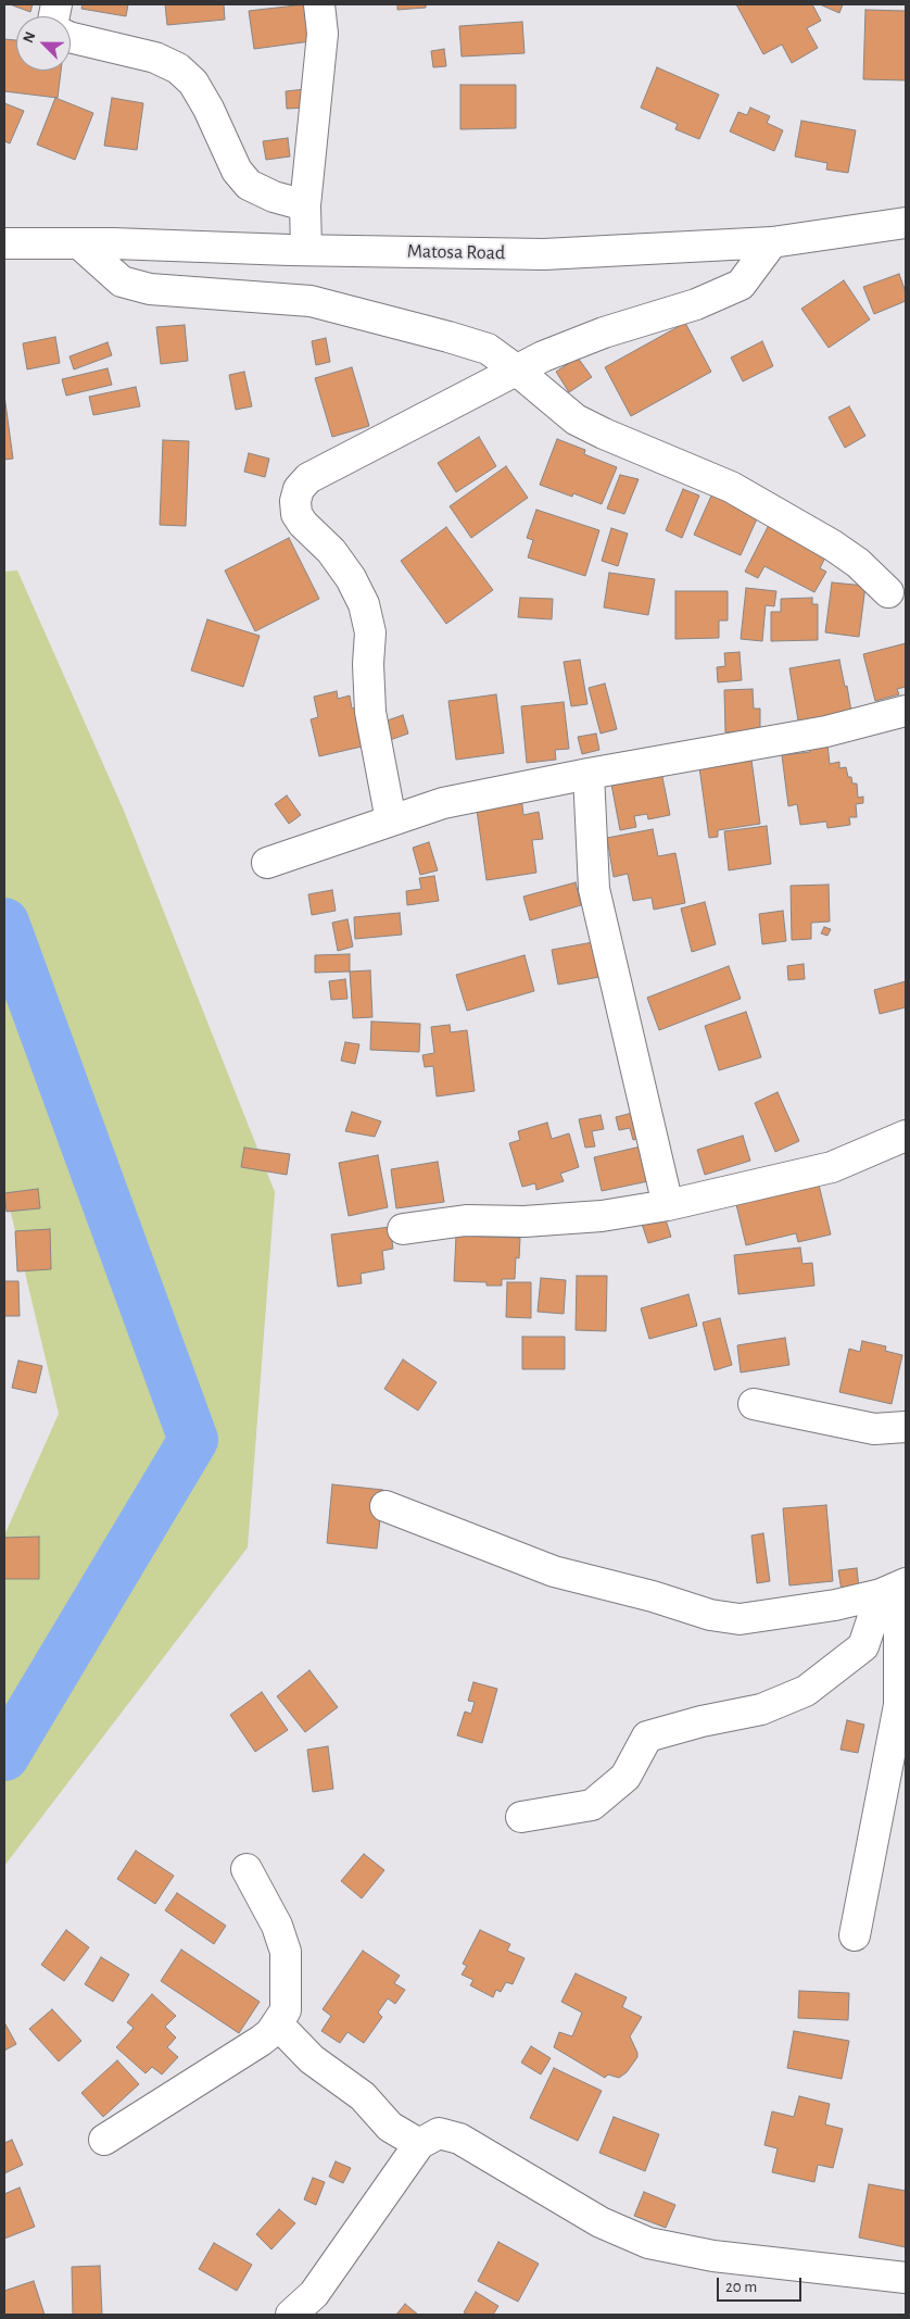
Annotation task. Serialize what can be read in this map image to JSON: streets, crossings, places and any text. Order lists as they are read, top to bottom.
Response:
{
  "streets": {
    "street": ["Matosa Road"]
  },
  "scale_bar": "20 m",
  "north": "top left"
}
